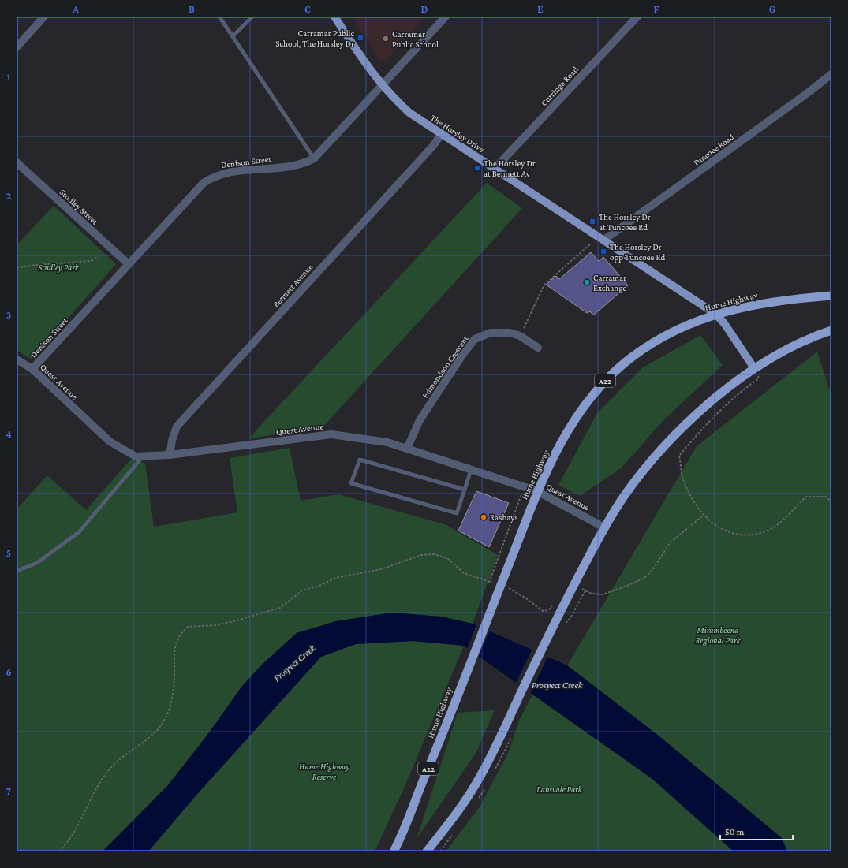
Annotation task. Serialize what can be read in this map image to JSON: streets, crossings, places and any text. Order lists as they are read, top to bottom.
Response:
{
  "streets": {
    "highway": ["Hume Highway", "A22"],
    "main road": ["The Horsley Drive"],
    "street": [
      "Curringa Road",
      "Tuncoee Road",
      "Denison Street",
      "Studley Street",
      "Bennett Avenue",
      "Edmondson Crescent",
      "Quest Avenue"
    ]
  },
  "crossings": [
    ["Curringa Road", "The Horsley Drive"],
    ["The Horsley Drive", "Tuncoee Road"],
    ["The Horsley Drive", "Denison Street"],
    ["The Horsley Drive", "Bennett Avenue"],
    ["The Horsley Drive", "Hume Highway"],
    ["Denison Street", "Studley Street"],
    ["Denison Street", "Quest Avenue"],
    ["Bennett Avenue", "Quest Avenue"],
    ["Hume Highway", "Quest Avenue"],
    ["Edmondson Crescent", "Quest Avenue"]
  ],
  "water": ["Prospect Creek"],
  "parks": [
    "Studley Park",
    "Mirambeena Regional Park",
    "Hume Highway Reserve",
    "Lansvale Park"
  ],
  "places": {
    "transit": [
      "Carramar Public School, The Horsley Dr",
      "The Horsley Dr at Bennett Av",
      "The Horsley Dr at Tuncoee Rd",
      "The Horsley Dr opp Tuncoee Rd"
    ],
    "other": ["Carramar Public School", "Carramar Exchange", "Rashays"]
  },
  "scale_bar": "50 m",
  "grid": {
    "columns": [
      "A",
      "B",
      "C",
      "D",
      "E",
      "F",
      "G"
    ],
    "rows": [
      "1",
      "2",
      "3",
      "4",
      "5",
      "6",
      "7"
    ]
  }
}
